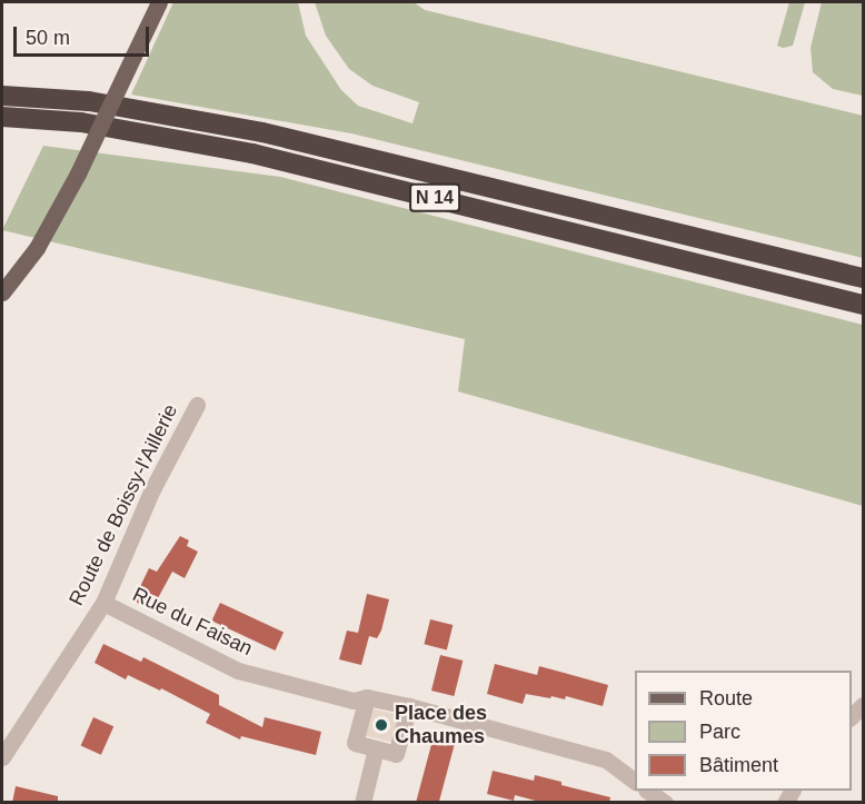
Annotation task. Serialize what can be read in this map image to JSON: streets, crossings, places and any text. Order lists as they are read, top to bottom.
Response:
{
  "streets": {
    "highway": ["N 14"],
    "street": ["Route de Boissy-l'Aillerie", "Rue du Faisan"]
  },
  "crossings": [
    ["Route de Boissy-l'Aillerie", "Rue du Faisan"]
  ],
  "places": ["Place des Chaumes"],
  "legend": ["Route", "Parc", "Bâtiment"],
  "scale_bar": "50 m"
}
